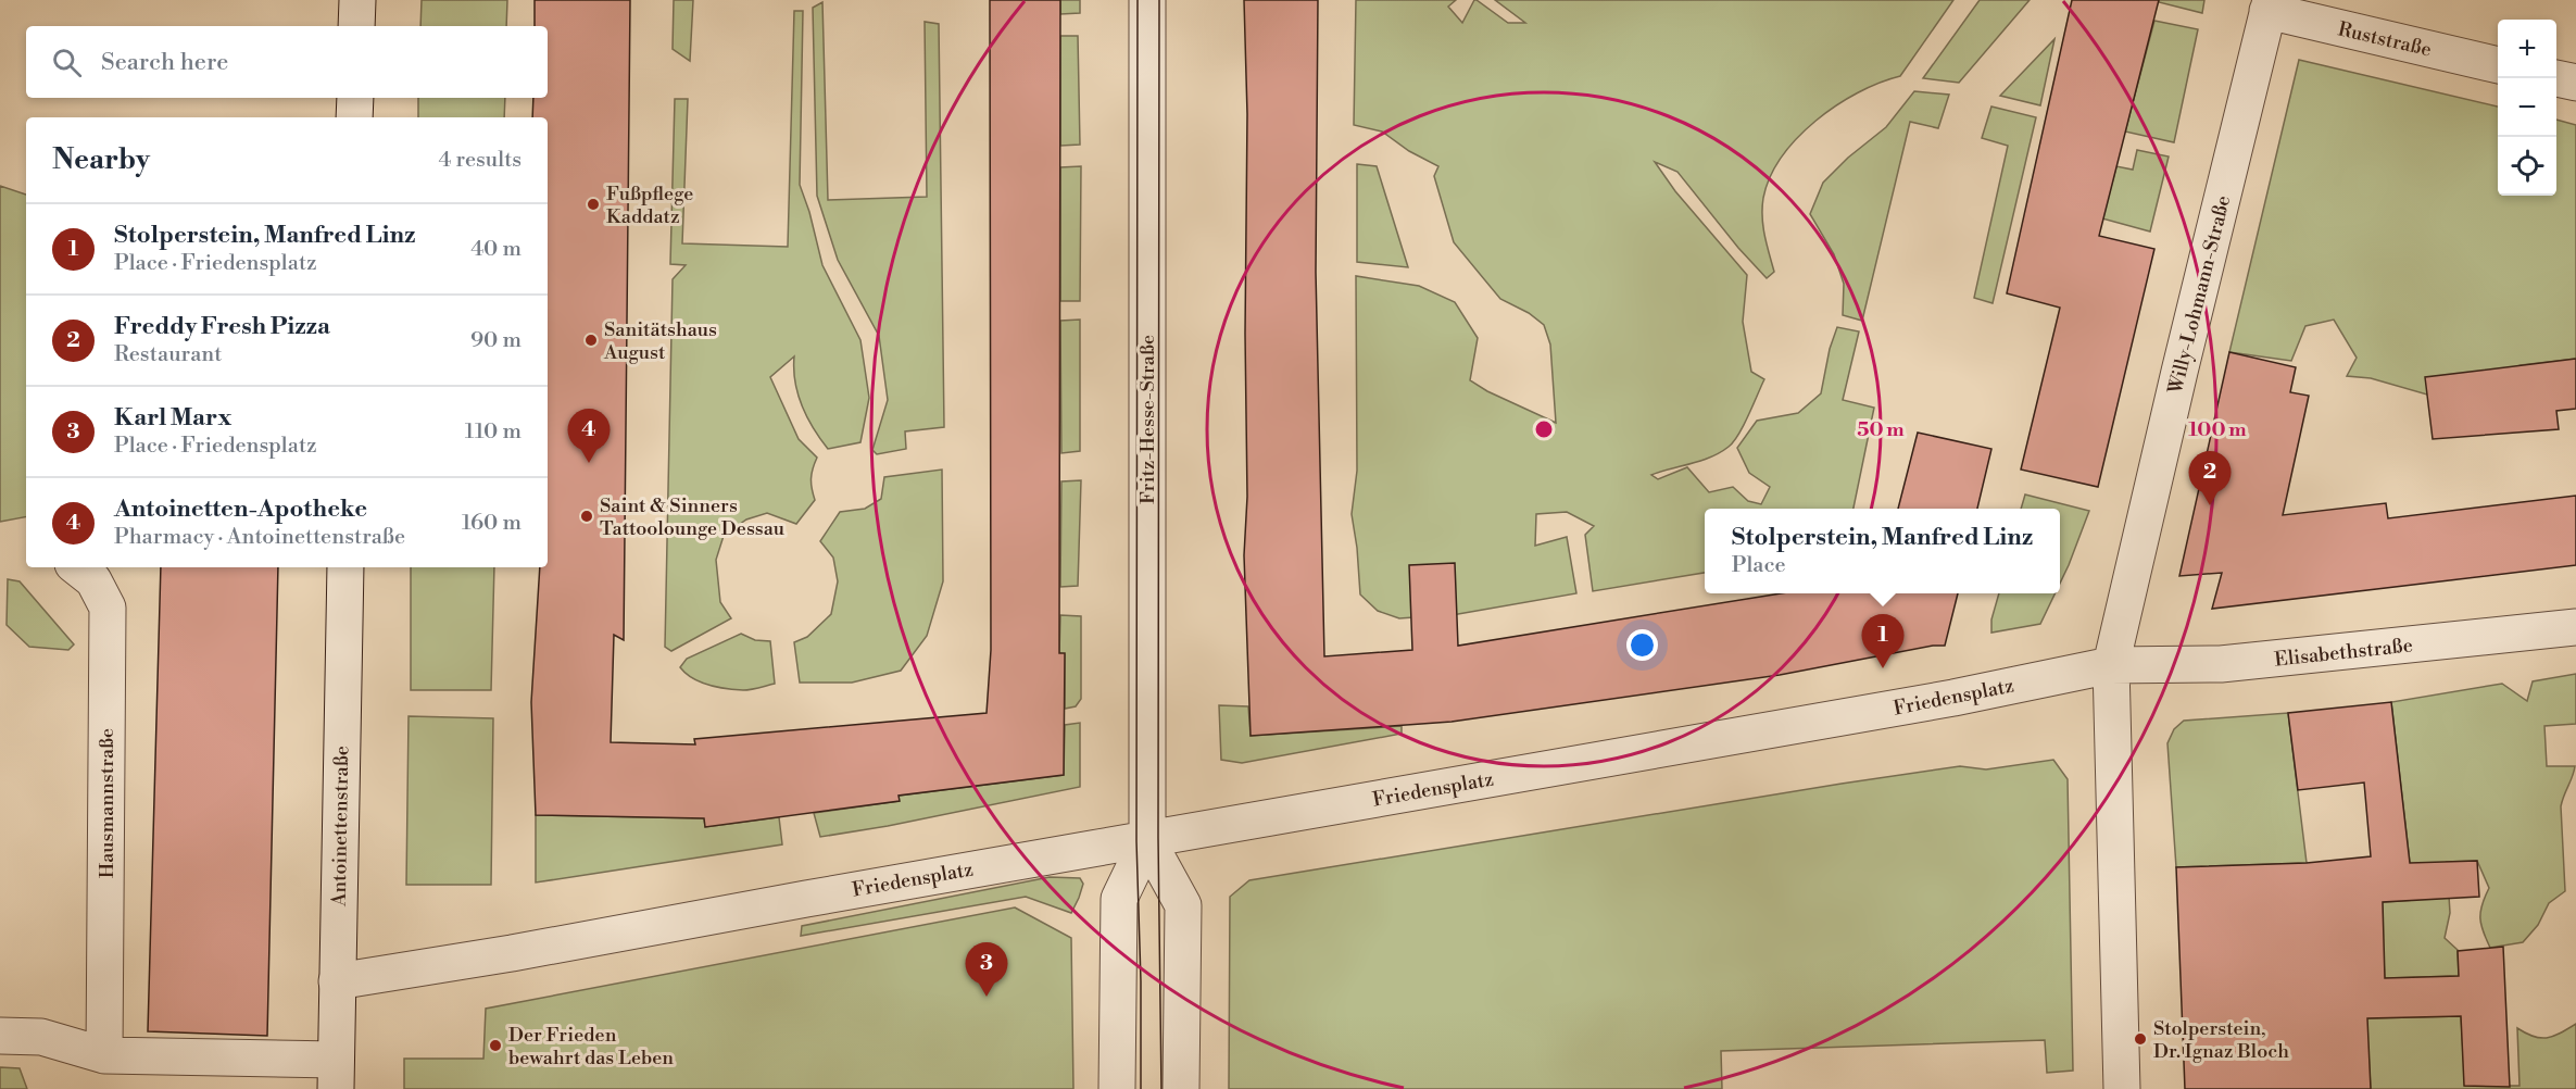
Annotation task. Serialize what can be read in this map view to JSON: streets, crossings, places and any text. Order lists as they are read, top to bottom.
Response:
{
  "streets": {
    "street": [
      "Ruststraße",
      "Willy-Lohmann-Straße",
      "Fritz-Hesse-Straße",
      "Elisabethstraße",
      "Friedensplatz",
      "Hausmannstraße",
      "Antoinettenstraße"
    ]
  },
  "crossings": [
    ["Ruststraße", "Willy-Lohmann-Straße"],
    ["Willy-Lohmann-Straße", "Elisabethstraße"],
    ["Willy-Lohmann-Straße", "Friedensplatz"],
    ["Fritz-Hesse-Straße", "Friedensplatz"],
    ["Elisabethstraße", "Friedensplatz"],
    ["Friedensplatz", "Antoinettenstraße"]
  ],
  "places": [
    "Fußpflege Kaddatz",
    "Sanitätshaus August",
    "Saint & Sinners Tattoolounge Dessau",
    "Stolperstein, Dr. Ignaz Bloch",
    "Der Frieden bewahrt das Leben"
  ],
  "page": {
    "map_buttons": ["+", "−"],
    "search": "Search here",
    "heading": ["Nearby", "4 results"],
    "list": [
      {
        "mark": "1",
        "name": "Stolperstein, Manfred Linz",
        "note": "Place · Friedensplatz",
        "value": "40 m"
      },
      {
        "mark": "2",
        "name": "Freddy Fresh Pizza",
        "note": "Restaurant",
        "value": "90 m"
      },
      {
        "mark": "3",
        "name": "Karl Marx",
        "note": "Place · Friedensplatz",
        "value": "110 m"
      },
      {
        "mark": "4",
        "name": "Antoinetten-Apotheke",
        "note": "Pharmacy · Antoinettenstraße",
        "value": "160 m"
      }
    ],
    "pins": [
      "4",
      "2",
      "1",
      "3"
    ],
    "popup": ["Stolperstein, Manfred Linz", "Place"]
  },
  "rings": ["50 m", "100 m"]
}
